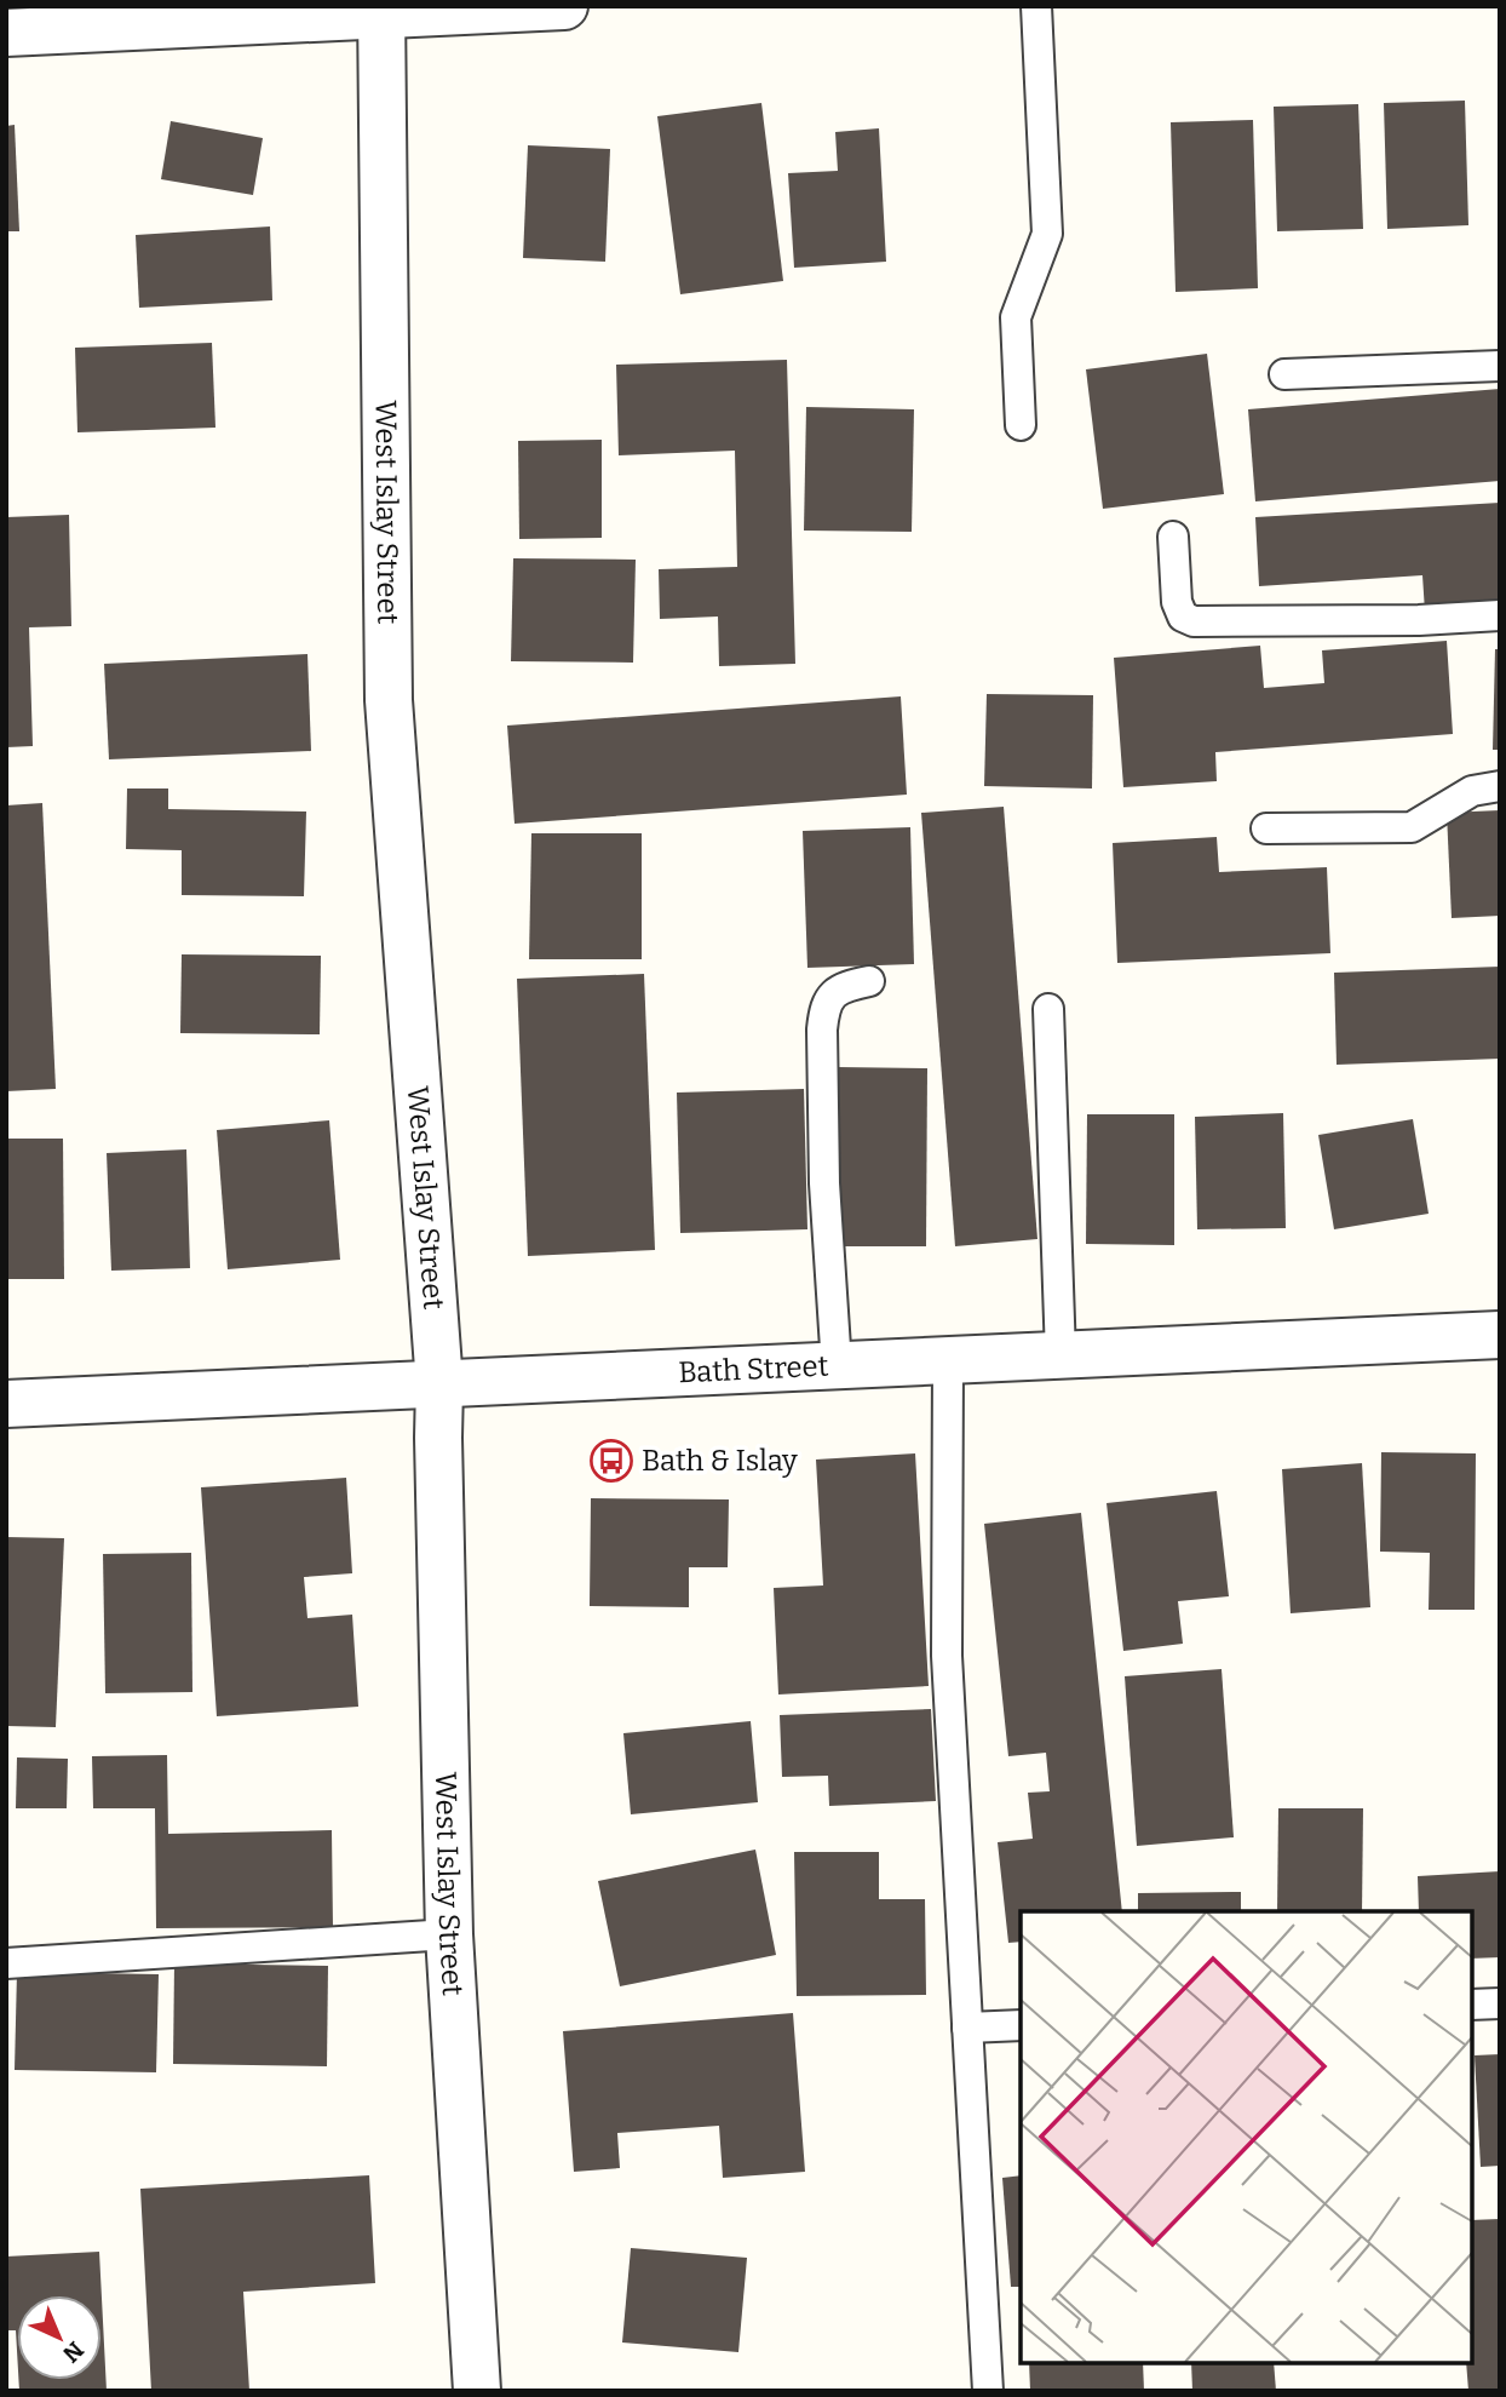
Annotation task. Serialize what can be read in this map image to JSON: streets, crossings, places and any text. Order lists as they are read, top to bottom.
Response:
{
  "streets": {
    "street": ["West Islay Street", "Bath Street"]
  },
  "crossings": [
    ["West Islay Street", "Bath Street"]
  ],
  "places": {
    "bus stop": ["Bath & Islay"]
  },
  "north": "bottom right"
}
